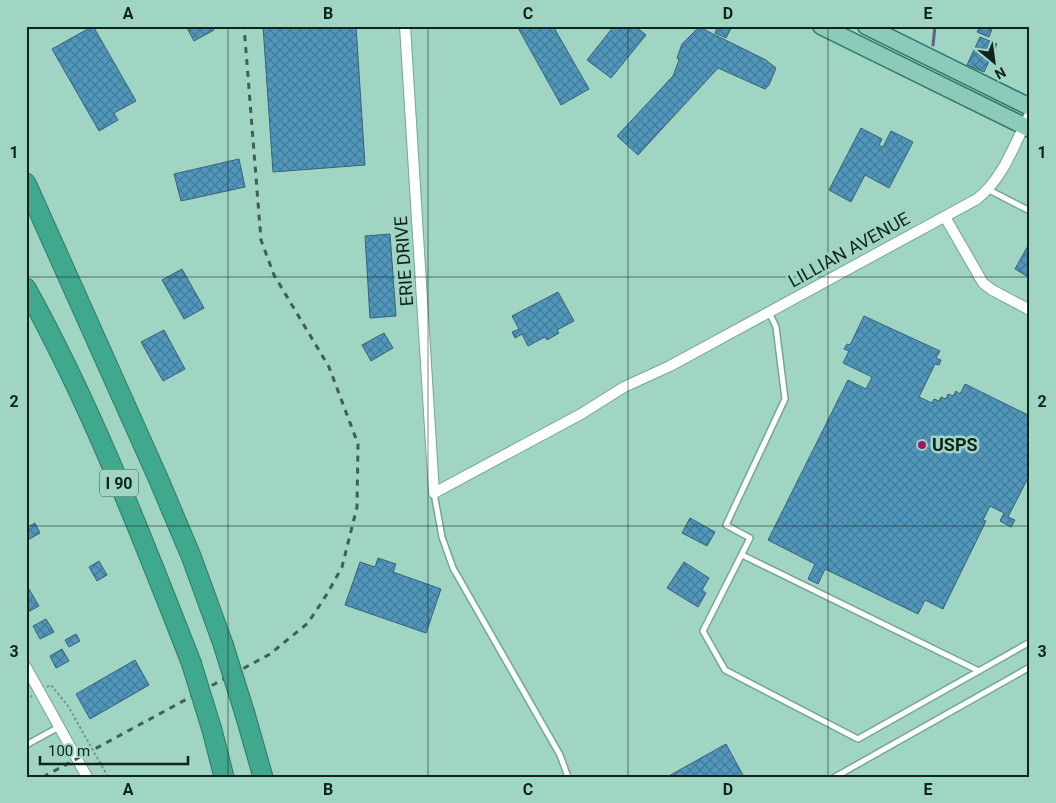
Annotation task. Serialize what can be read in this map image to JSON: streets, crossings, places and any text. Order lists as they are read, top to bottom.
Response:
{
  "streets": {
    "highway": ["I 90"],
    "street": ["LILLIAN AVENUE", "ERIE DRIVE"]
  },
  "crossings": [
    ["LILLIAN AVENUE", "ERIE DRIVE"]
  ],
  "places": ["USPS"],
  "scale_bar": "100 m",
  "north": "bottom right",
  "grid": {
    "columns": [
      "A",
      "B",
      "C",
      "D",
      "E"
    ],
    "rows": ["1", "2", "3"]
  }
}
